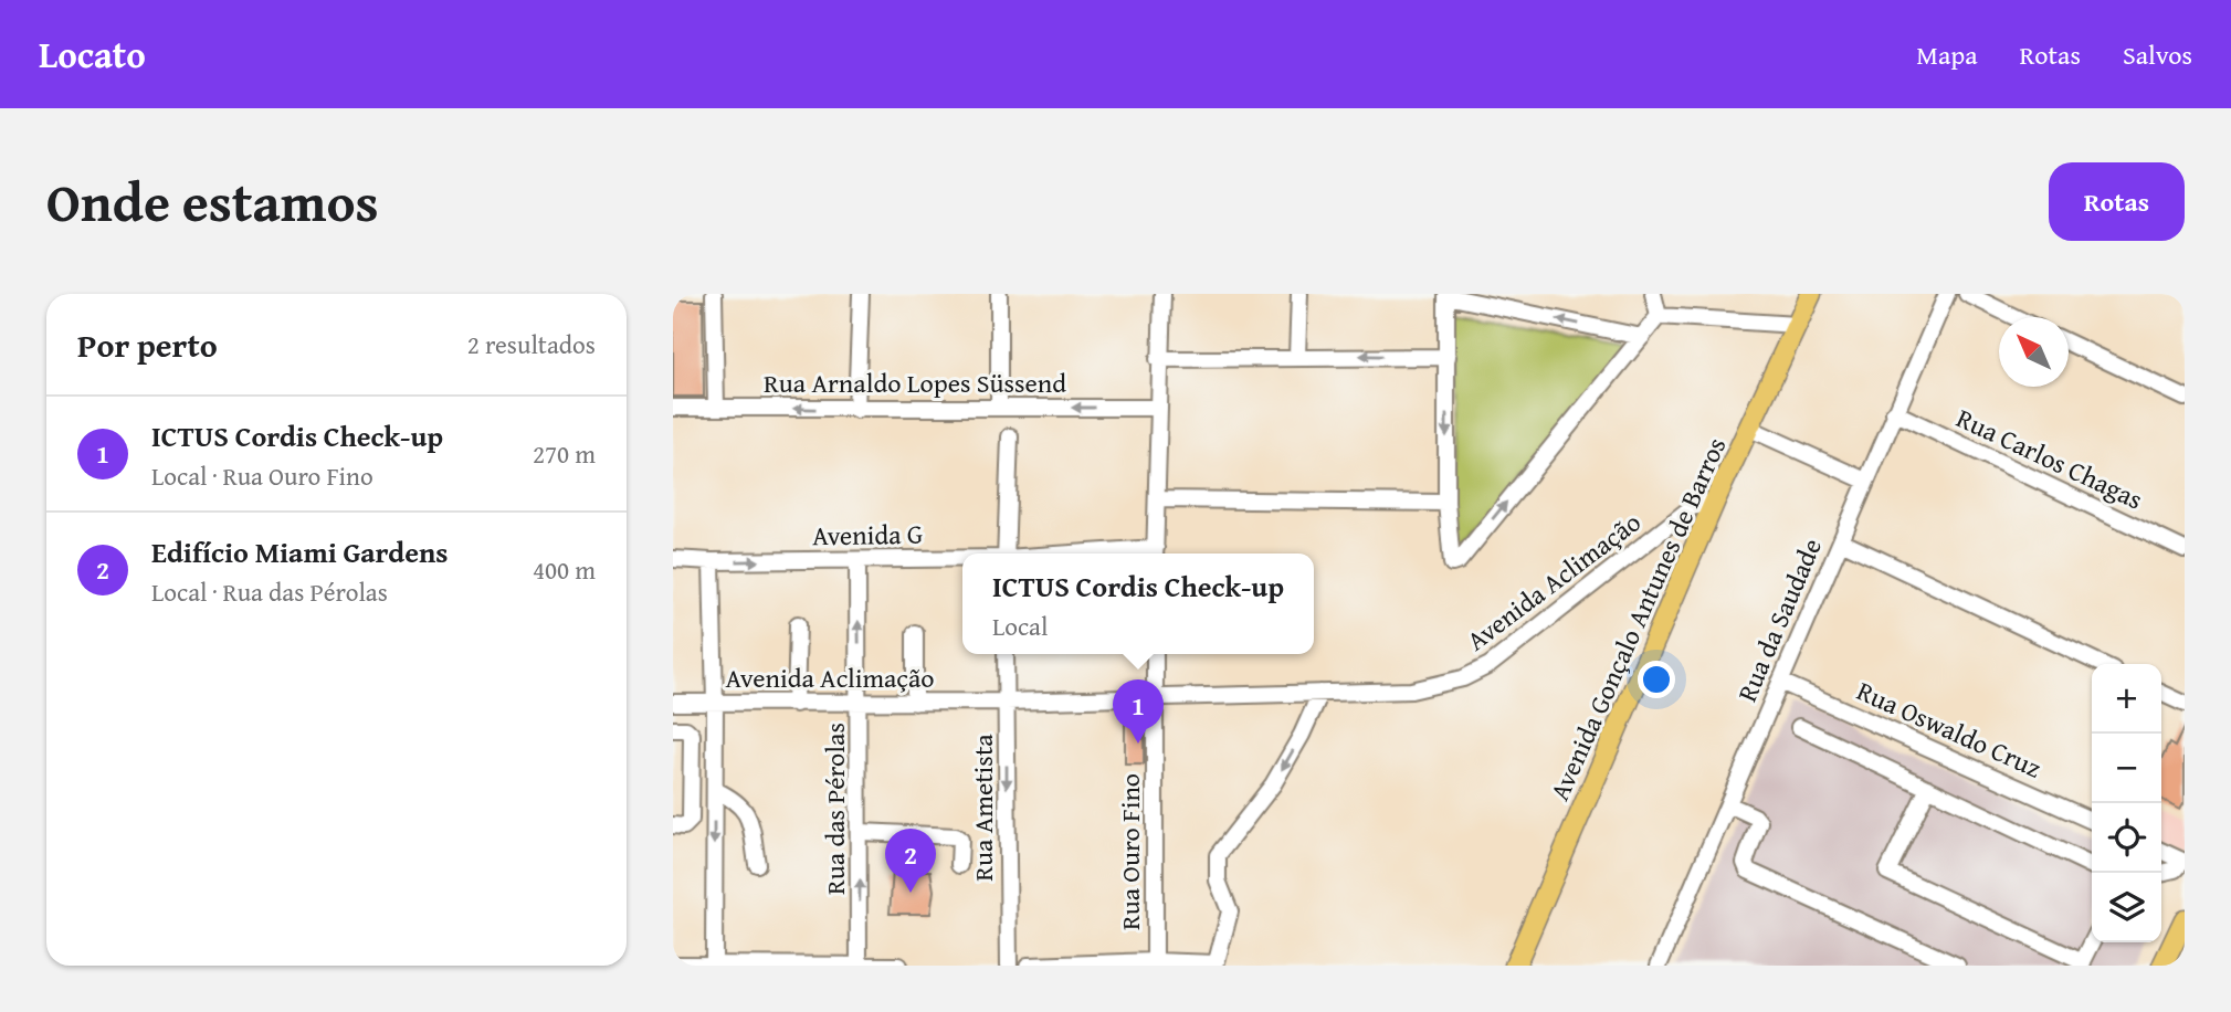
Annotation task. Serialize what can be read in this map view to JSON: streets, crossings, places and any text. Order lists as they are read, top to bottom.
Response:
{
  "streets": {
    "main road": ["Avenida Gonçalo Antunes de Barros"],
    "street": [
      "Rua Arnaldo Lopes Süssend",
      "Rua Carlos Chagas",
      "Avenida G",
      "Avenida Aclimação",
      "Rua da Saudade",
      "Rua Oswaldo Cruz",
      "Rua Ametista",
      "Rua das Pérolas",
      "Rua Ouro Fino"
    ]
  },
  "crossings": [
    ["Rua Carlos Chagas", "Rua da Saudade"],
    ["Avenida G", "Rua das Pérolas"],
    ["Avenida Aclimação", "Avenida Gonçalo Antunes de Barros"],
    ["Avenida Aclimação", "Rua Ametista"],
    ["Avenida Aclimação", "Rua das Pérolas"],
    ["Avenida Aclimação", "Rua Ouro Fino"],
    ["Rua da Saudade", "Rua Oswaldo Cruz"]
  ],
  "one_way": ["Rua Arnaldo Lopes Süssend", "Avenida G", "Rua Ametista"],
  "north": "top left",
  "page": {
    "header": "Locato",
    "nav": ["Mapa", "Rotas", "Salvos"],
    "title": "Onde estamos",
    "buttons": "Rotas",
    "heading": ["Por perto", "2 resultados"],
    "list": [
      {
        "mark": "1",
        "name": "ICTUS Cordis Check-up",
        "note": "Local · Rua Ouro Fino",
        "value": "270 m"
      },
      {
        "mark": "2",
        "name": "Edifício Miami Gardens",
        "note": "Local · Rua das Pérolas",
        "value": "400 m"
      }
    ],
    "popup": ["ICTUS Cordis Check-up", "Local"],
    "map_buttons": ["+", "−"],
    "pins": ["1", "2"]
  }
}
